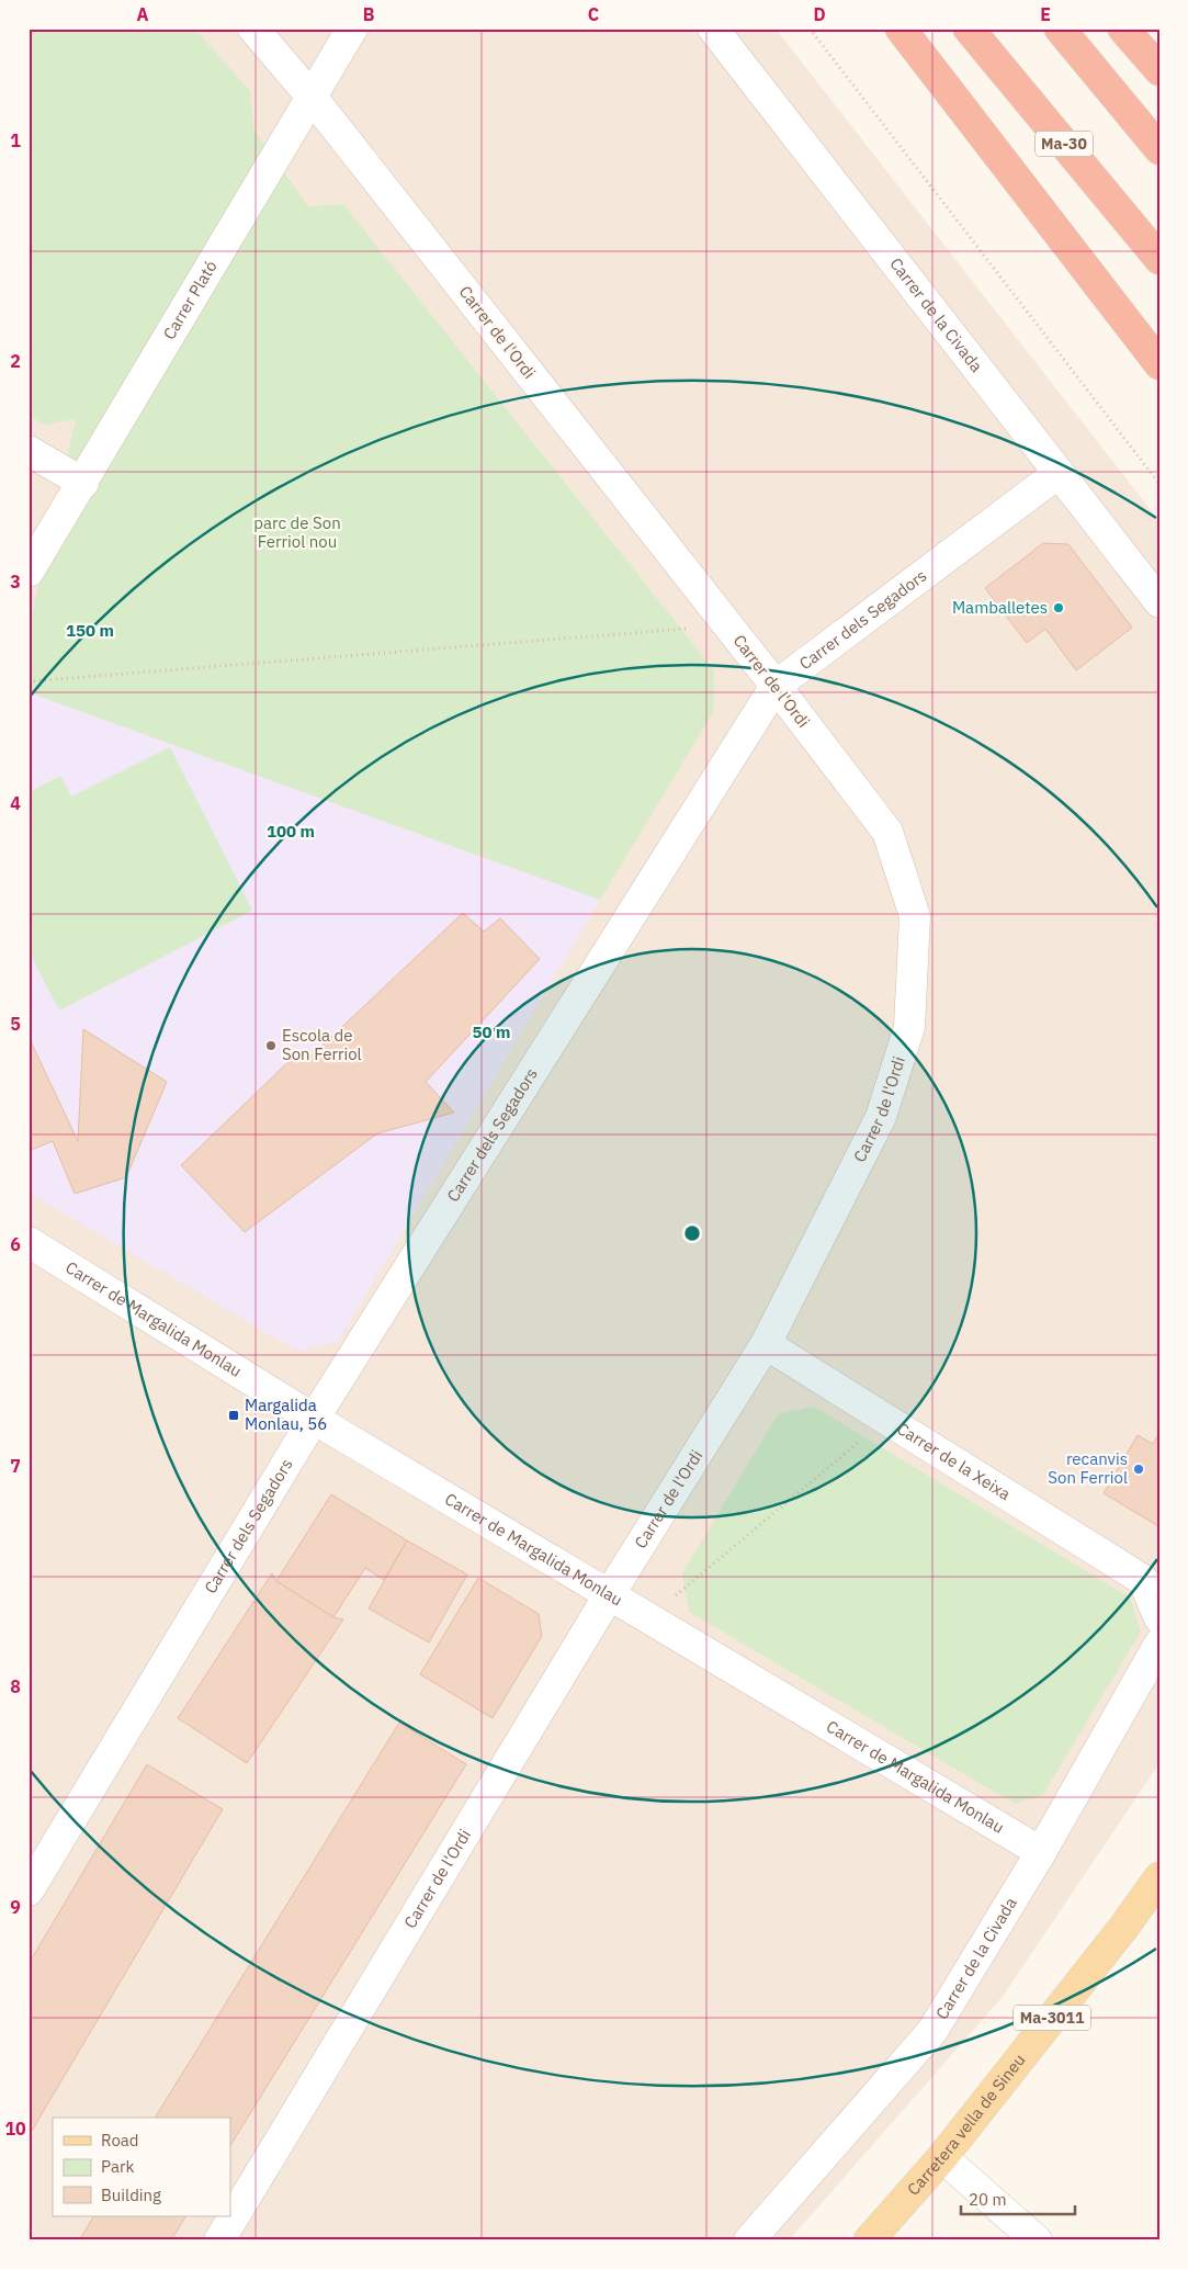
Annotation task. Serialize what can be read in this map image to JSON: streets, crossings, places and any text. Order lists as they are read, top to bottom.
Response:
{
  "streets": {
    "highway": ["Ma-30"],
    "main road": ["Ma-3011", "Carretera vella de Sineu"],
    "street": [
      "Carrer Plató",
      "Carrer de la Civada",
      "Carrer de l'Ordi",
      "Carrer dels Segadors",
      "Carrer de Margalida Monlau",
      "Carrer de la Xeixa"
    ]
  },
  "crossings": [
    ["Carrer Plató", "Carrer de l'Ordi"],
    ["Carrer de la Civada", "Carrer dels Segadors"],
    ["Carrer de la Civada", "Carrer de Margalida Monlau"],
    ["Carrer de l'Ordi", "Carrer dels Segadors"],
    ["Carrer de l'Ordi", "Carrer de Margalida Monlau"],
    ["Carrer de l'Ordi", "Carrer de la Xeixa"],
    ["Carrer dels Segadors", "Carrer de Margalida Monlau"]
  ],
  "parks": ["parc de Son Ferriol nou"],
  "places": {
    "other": ["Mamballetes", "Escola de Son Ferriol", "recanvis Son Ferriol"],
    "transit": ["Margalida Monlau, 56"]
  },
  "legend": ["Road", "Park", "Building"],
  "scale_bar": "20 m",
  "grid": {
    "columns": [
      "A",
      "B",
      "C",
      "D",
      "E"
    ],
    "rows": [
      "1",
      "2",
      "3",
      "4",
      "5",
      "6",
      "7",
      "8",
      "9",
      "10"
    ]
  },
  "rings": ["150 m", "100 m", "50 m"]
}
